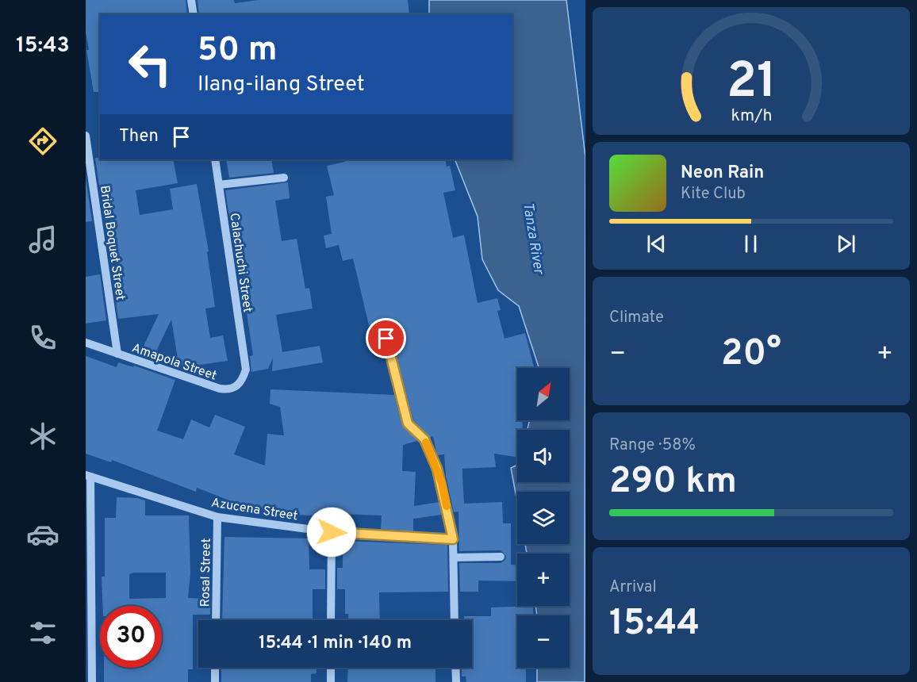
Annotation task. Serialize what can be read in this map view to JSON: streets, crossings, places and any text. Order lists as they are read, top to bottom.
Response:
{
  "streets": {
    "street": [
      "Bridal Boquet Street",
      "Calachuchi Street",
      "Amapola Street",
      "Azucena Street",
      "Rosal Street"
    ]
  },
  "crossings": [
    ["Bridal Boquet Street", "Amapola Street"],
    ["Calachuchi Street", "Amapola Street"],
    ["Azucena Street", "Rosal Street"]
  ],
  "water": ["Tanza River"],
  "north": "top right",
  "page": {
    "tabs": "15:43",
    "turn": ["50 m", "Ilang-ilang Street"],
    "then": "Then",
    "song": ["Neon Rain", "Kite Club"],
    "tile": [
      "Climate",
      ["Range · 58%", "290 km"],
      ["Arrival", "15:44"]
    ],
    "heat": ["−", "20°", "+"],
    "map_buttons": ["+", "−"],
    "limit": "30",
    "trip": "15:44 · 1 min · 140 m",
    "gauge": ["21", "km/h"]
  }
}
